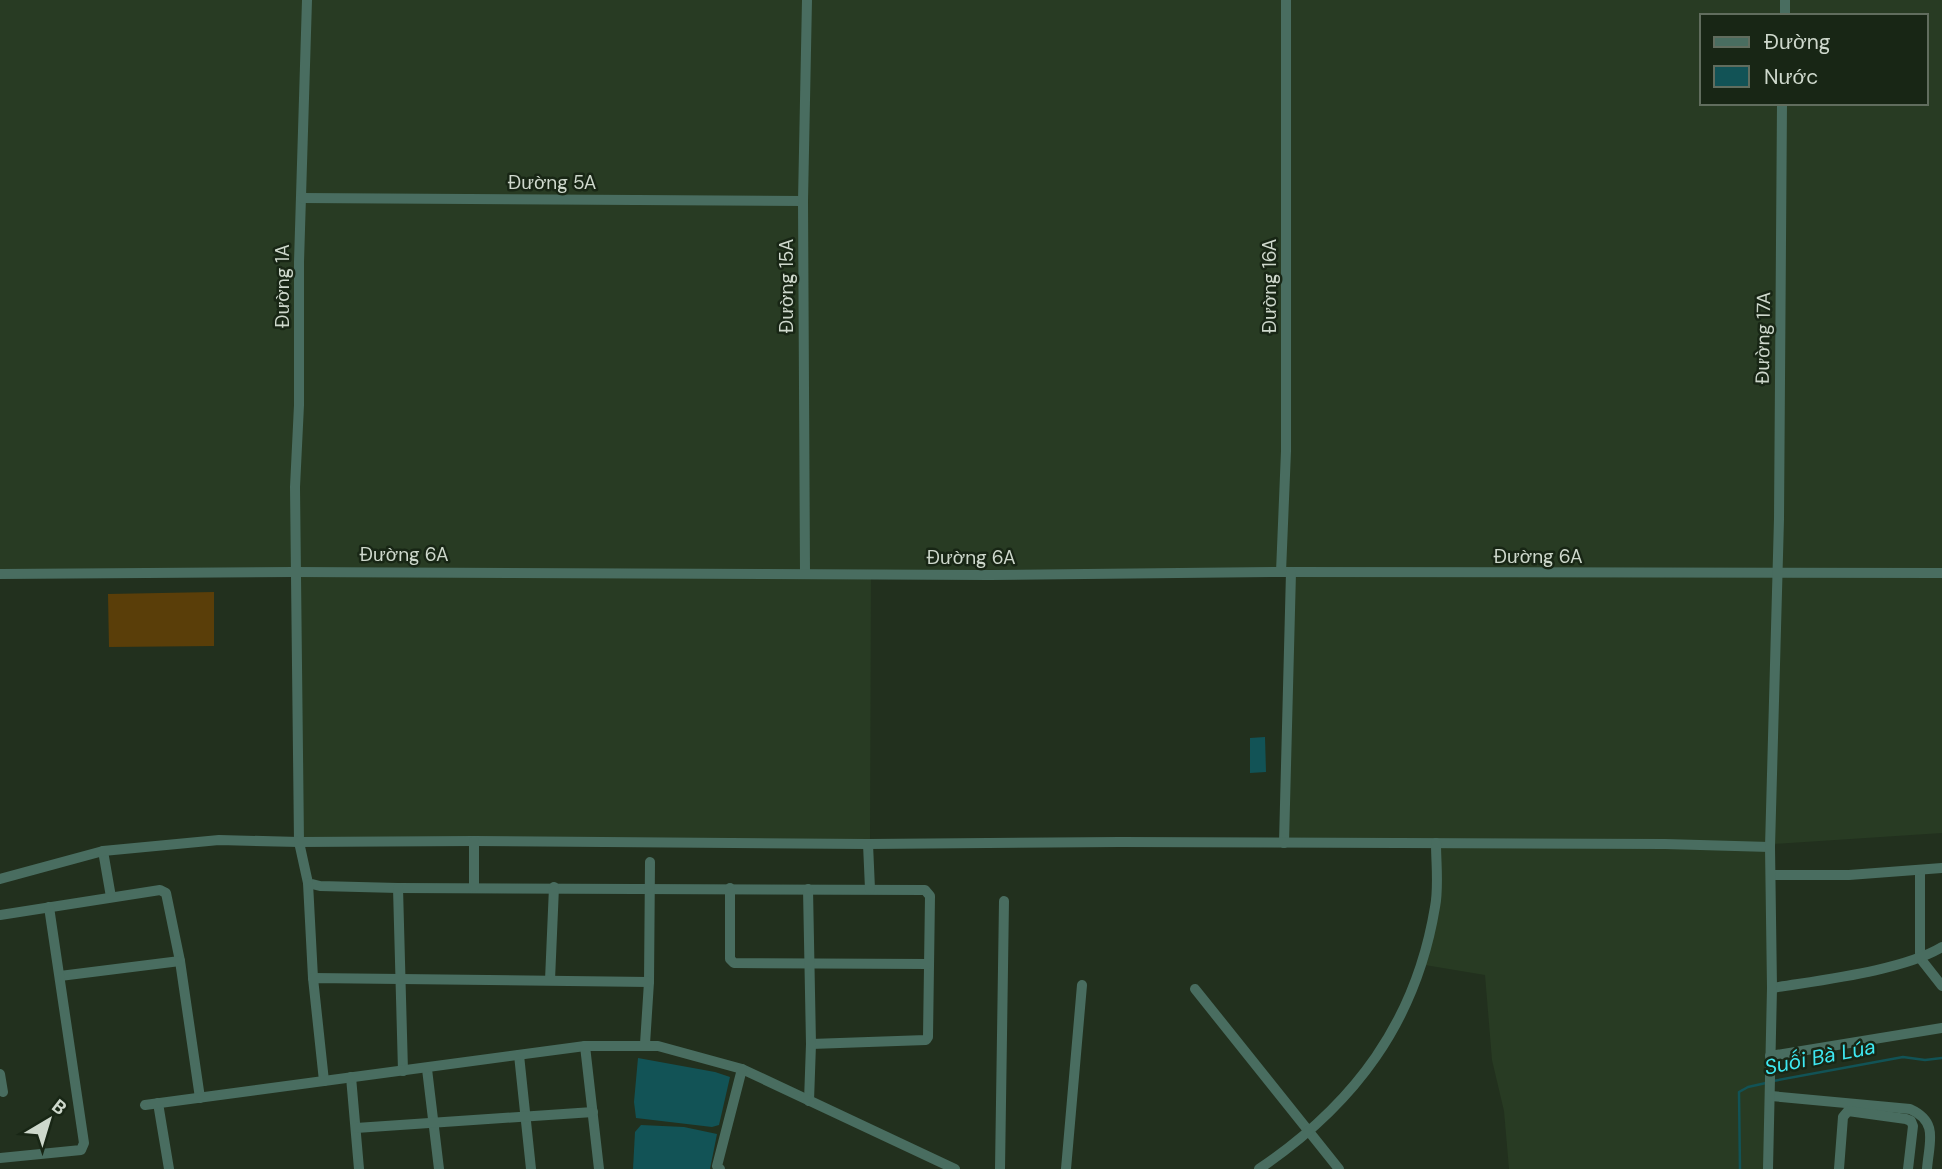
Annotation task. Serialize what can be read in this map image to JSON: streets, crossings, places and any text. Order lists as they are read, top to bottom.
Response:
{
  "streets": {
    "street": [
      "Đường 5A",
      "Đường 1A",
      "Đường 15A",
      "Đường 16A",
      "Đường 17A",
      "Đường 6A"
    ]
  },
  "crossings": [
    ["Đường 5A", "Đường 1A"],
    ["Đường 5A", "Đường 15A"],
    ["Đường 1A", "Đường 6A"],
    ["Đường 15A", "Đường 6A"],
    ["Đường 16A", "Đường 6A"],
    ["Đường 17A", "Đường 6A"]
  ],
  "water": ["Suối Bà Lúa"],
  "legend": ["Đường", "Nước"],
  "north": "top right"
}
